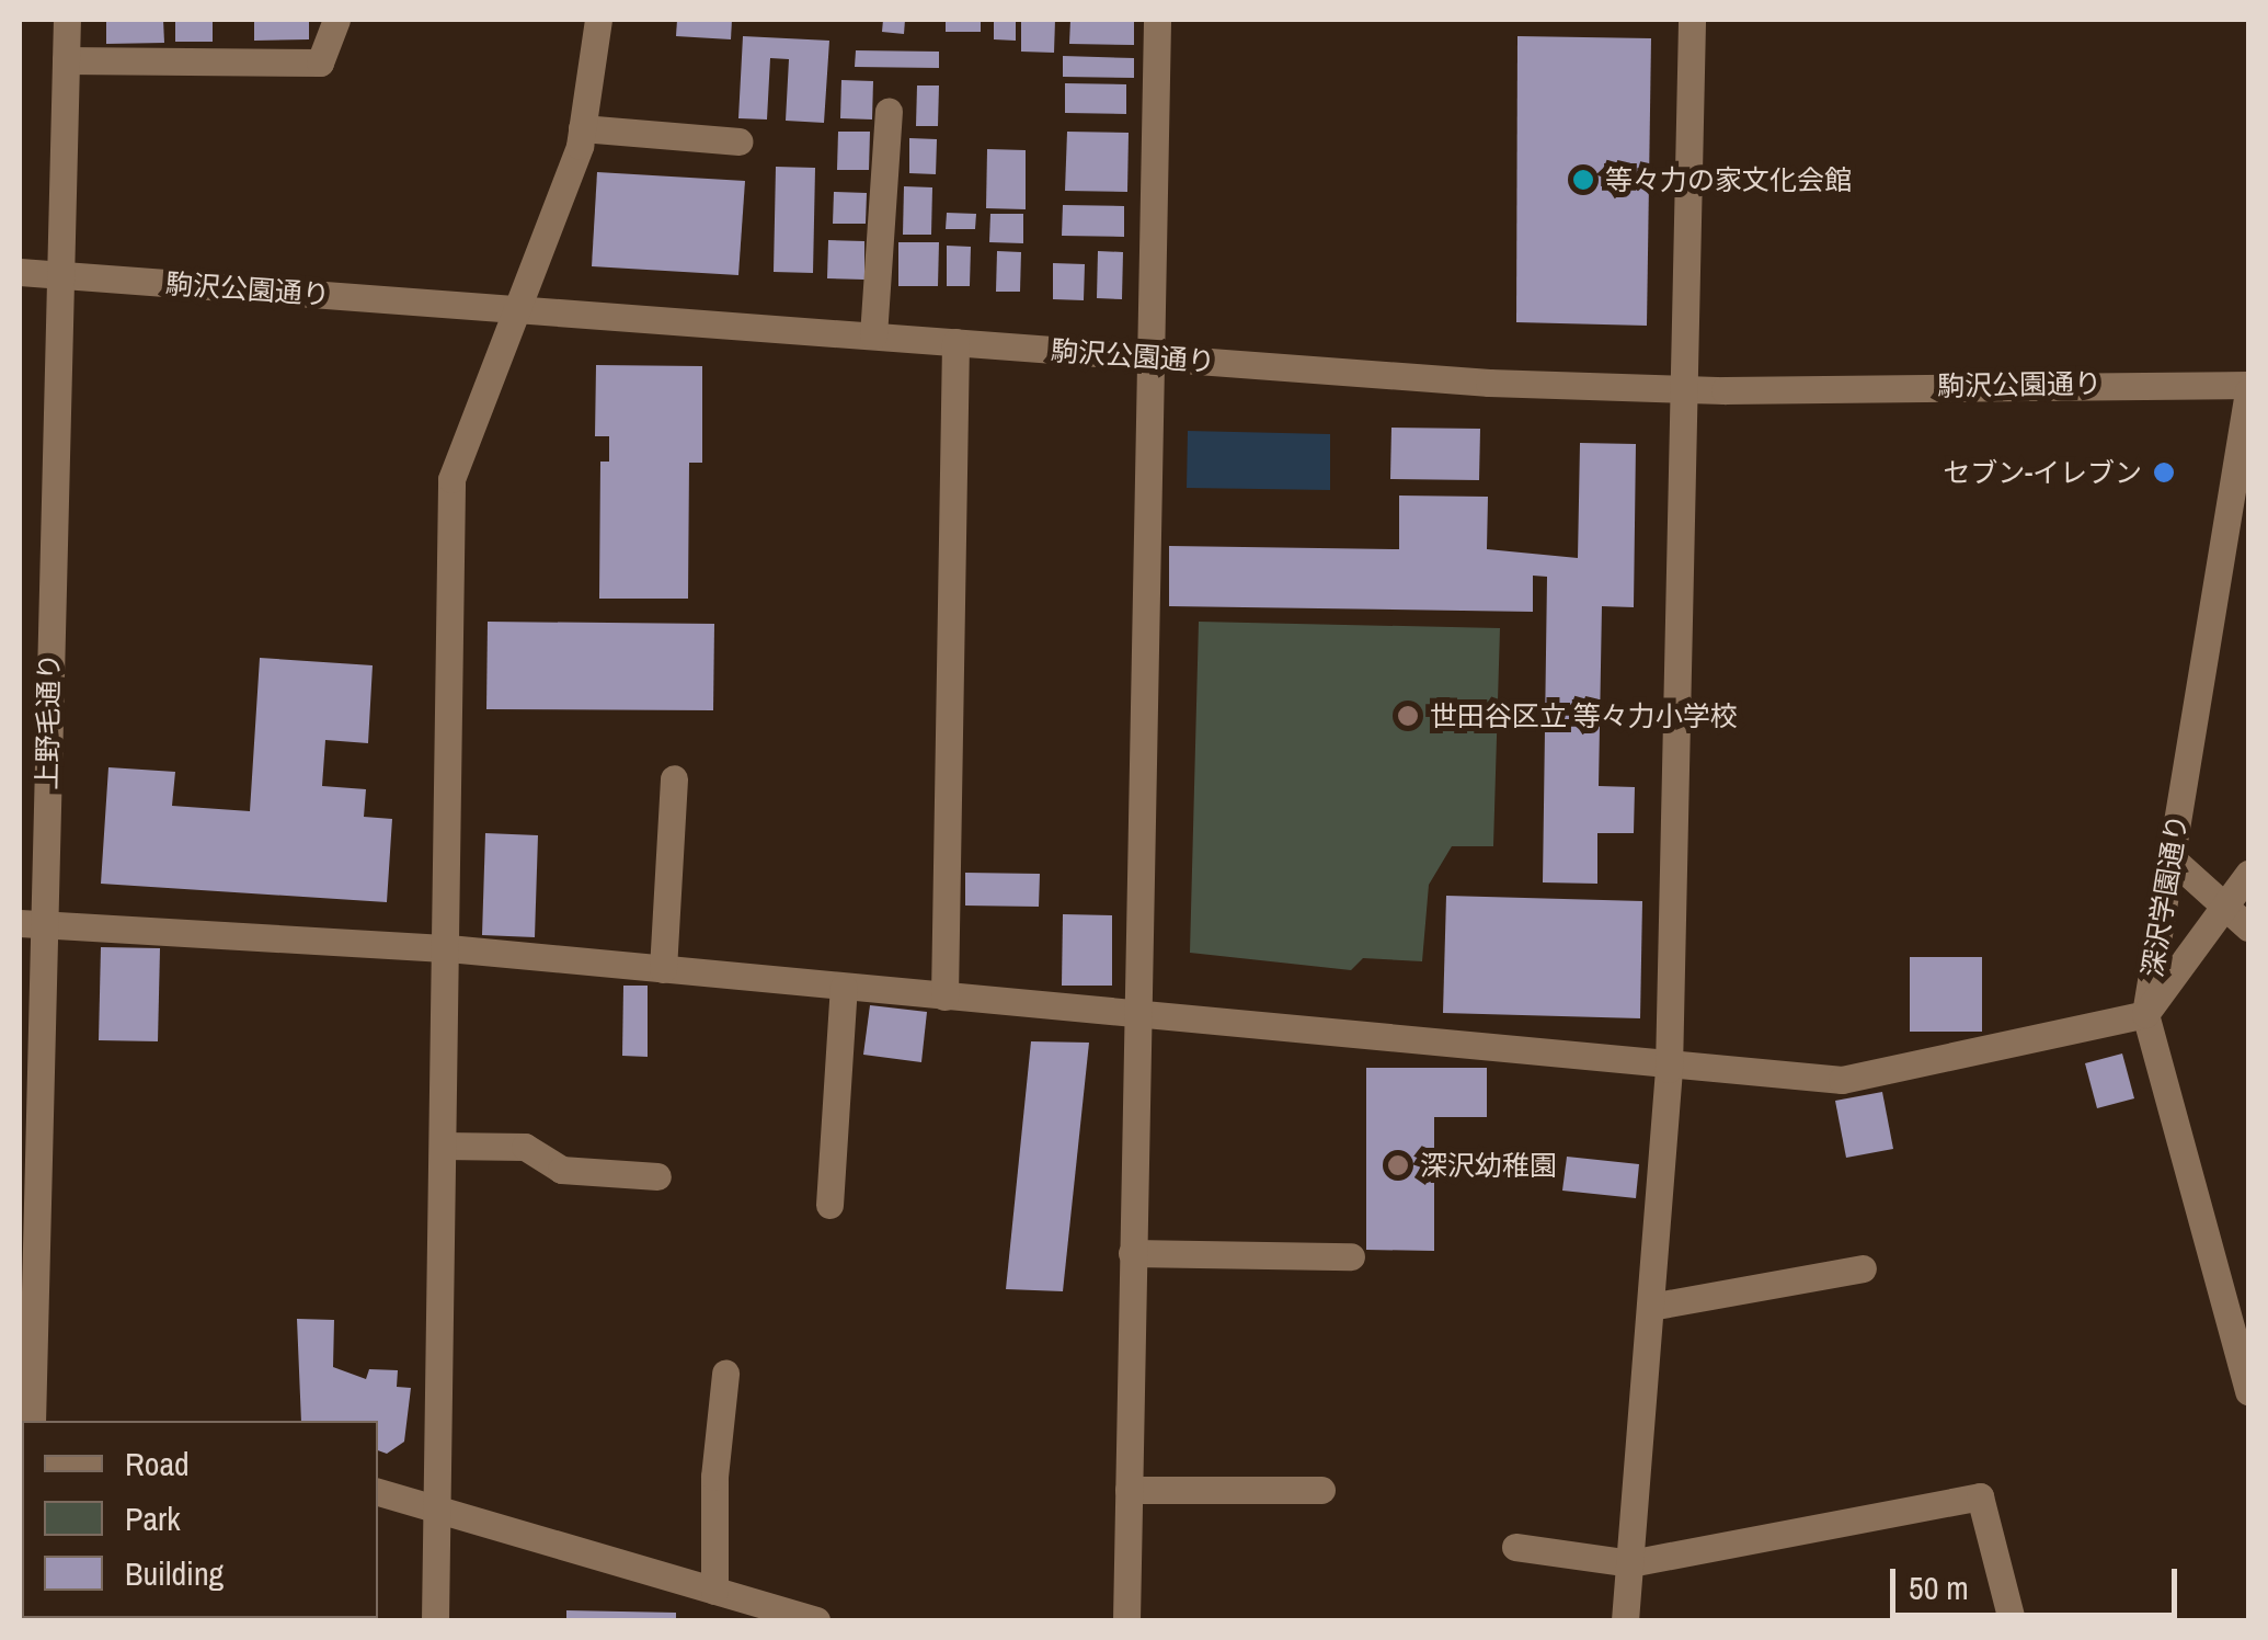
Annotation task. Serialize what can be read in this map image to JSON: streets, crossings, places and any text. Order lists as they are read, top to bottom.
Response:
{
  "streets": {
    "street": ["駒沢公園通り", "上野毛通り", "深沢学園通り"]
  },
  "crossings": [
    ["駒沢公園通り", "上野毛通り"],
    ["駒沢公園通り", "深沢学園通り"]
  ],
  "places": [
    "等々力の家文化会館",
    "セブン-イレブン",
    "世田谷区立 等々力小学校",
    "深沢幼稚園"
  ],
  "legend": ["Road", "Park", "Building"],
  "scale_bar": "50 m"
}
